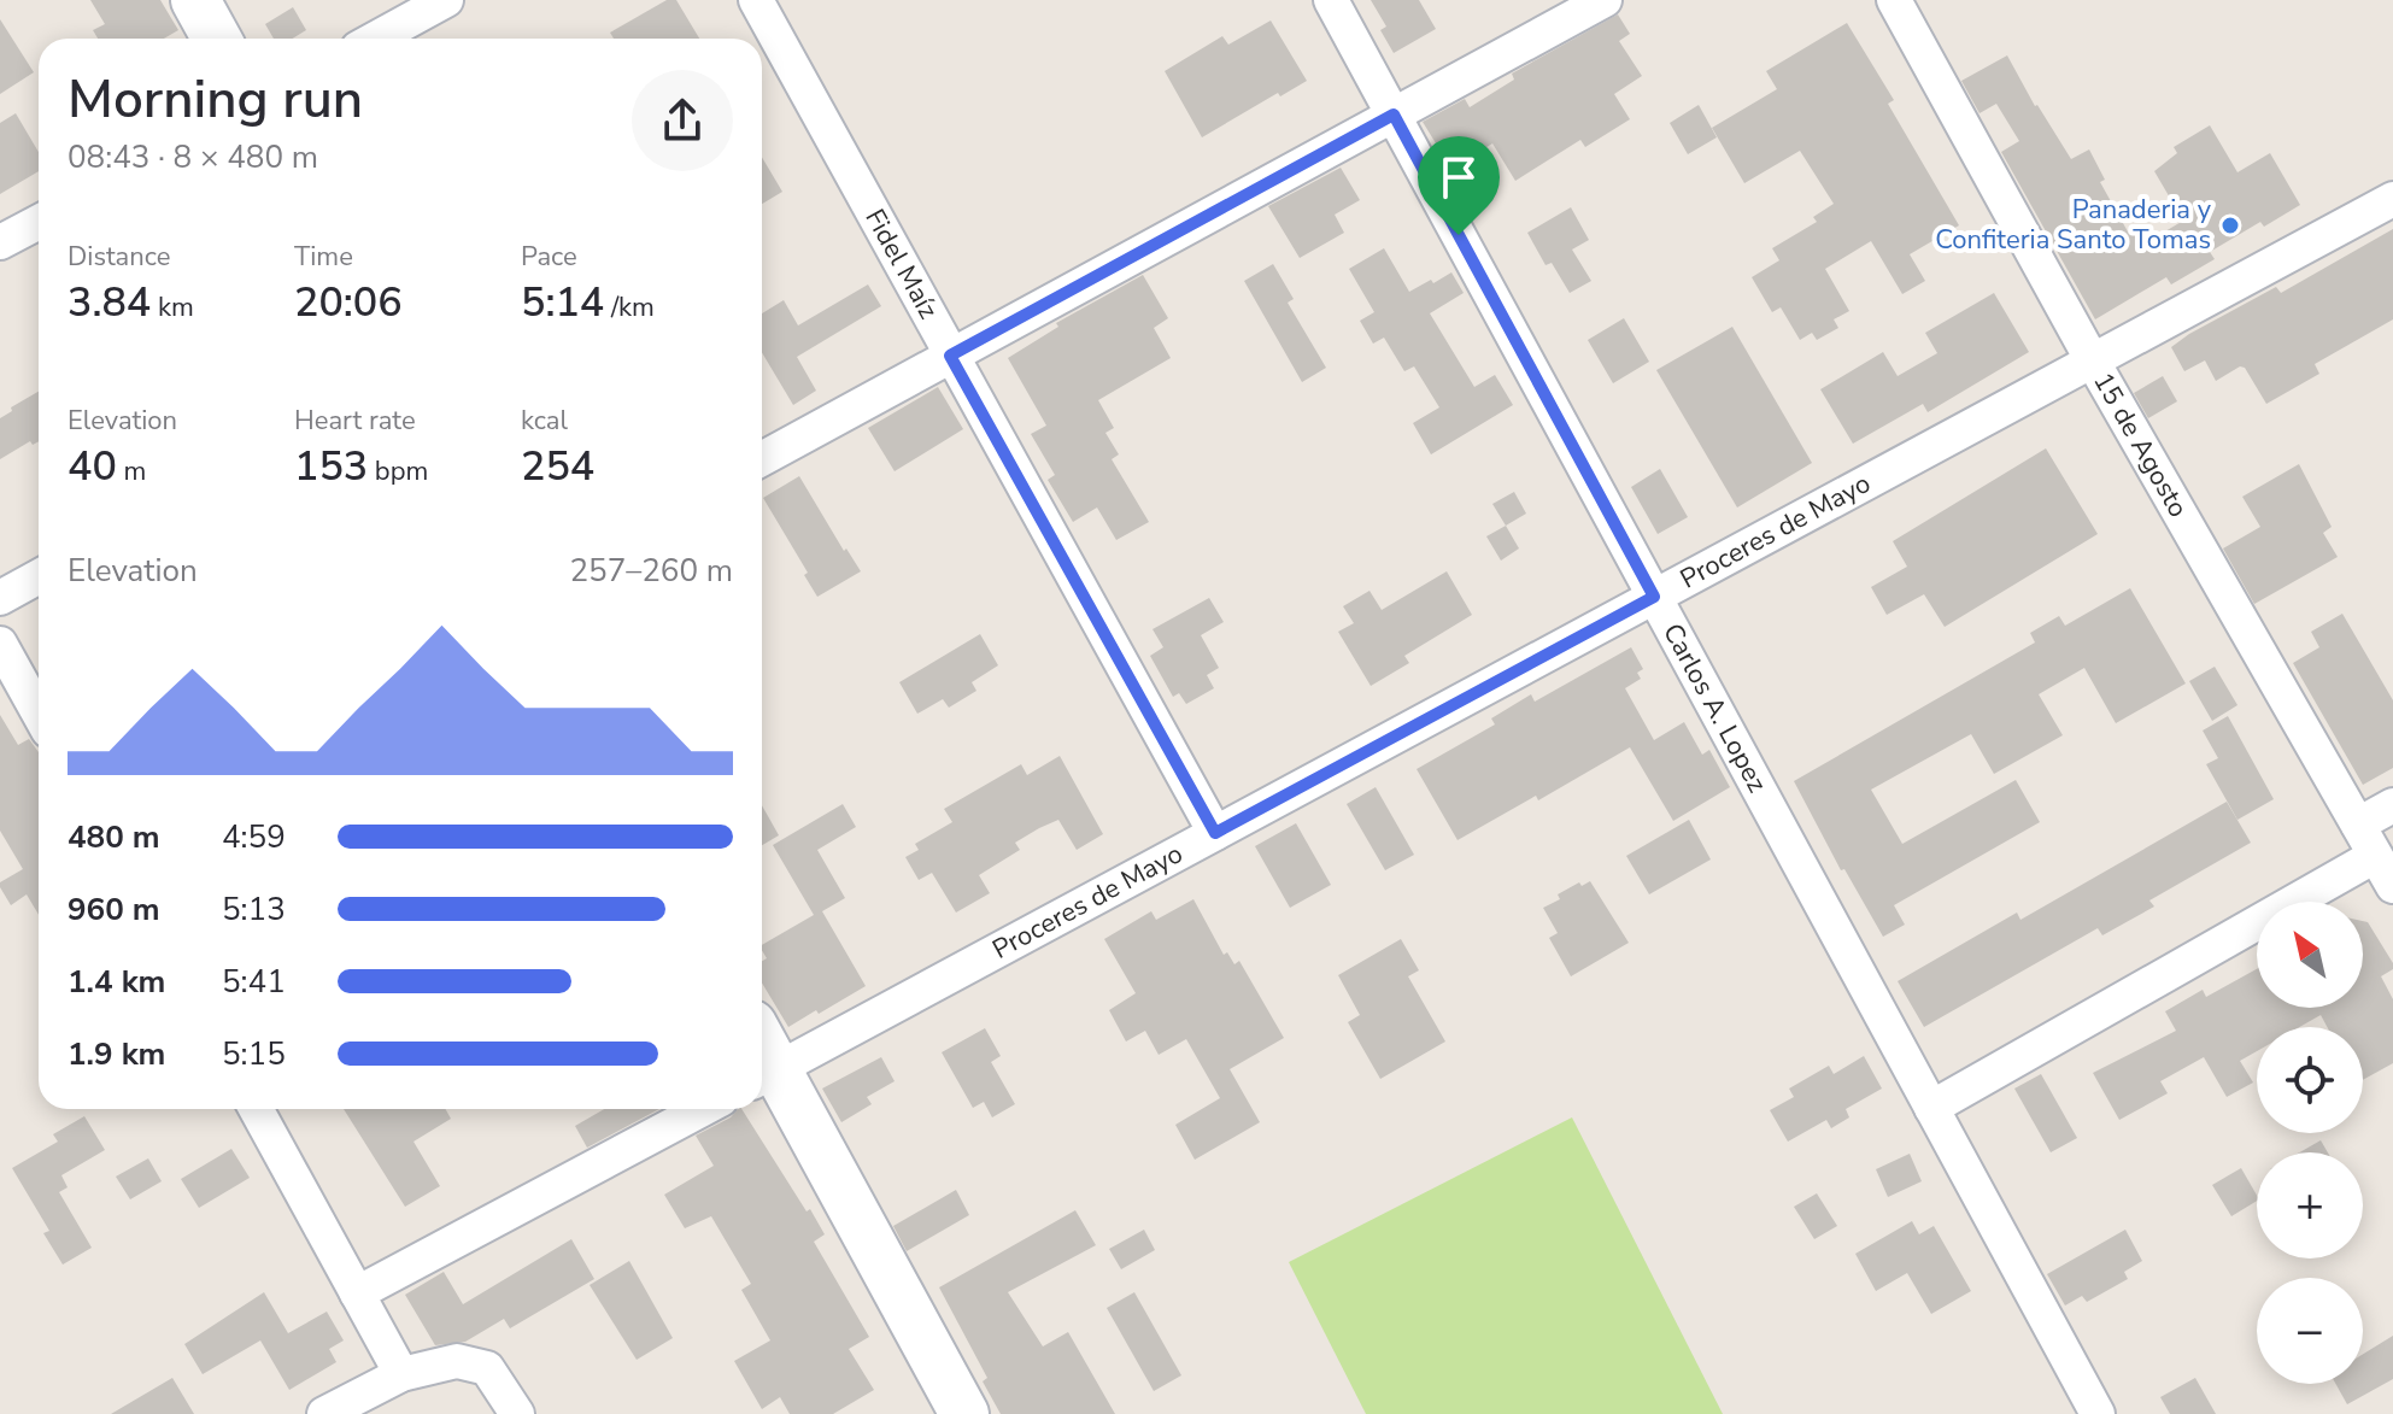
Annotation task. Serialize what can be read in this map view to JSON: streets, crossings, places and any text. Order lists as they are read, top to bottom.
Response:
{
  "streets": {
    "street": [
      "Fidel Maíz",
      "15 de Agosto",
      "Proceres de Mayo",
      "Carlos A. Lopez"
    ]
  },
  "crossings": [
    ["Fidel Maíz", "Proceres de Mayo"],
    ["15 de Agosto", "Proceres de Mayo"],
    ["Proceres de Mayo", "Carlos A. Lopez"]
  ],
  "places": ["Panaderia y Confiteria Santo Tomas"],
  "north": "top left",
  "page": {
    "heading": ["Morning run", "08:43 · 8 × 480 m"],
    "stats": [
      ["Distance", "3.84 km"],
      ["Time", "20:06"],
      ["Pace", "5:14 /km"],
      ["Elevation", "40 m"],
      ["Heart rate", "153 bpm"],
      ["kcal", "254"]
    ],
    "chart": ["Elevation", "257–260 m"],
    "list": [
      {
        "name": "480 m",
        "note": "4:59"
      },
      {
        "name": "960 m",
        "note": "5:13"
      },
      {
        "name": "1.4 km",
        "note": "5:41"
      },
      {
        "name": "1.9 km",
        "note": "5:15"
      }
    ],
    "map_buttons": ["+", "−"]
  }
}
